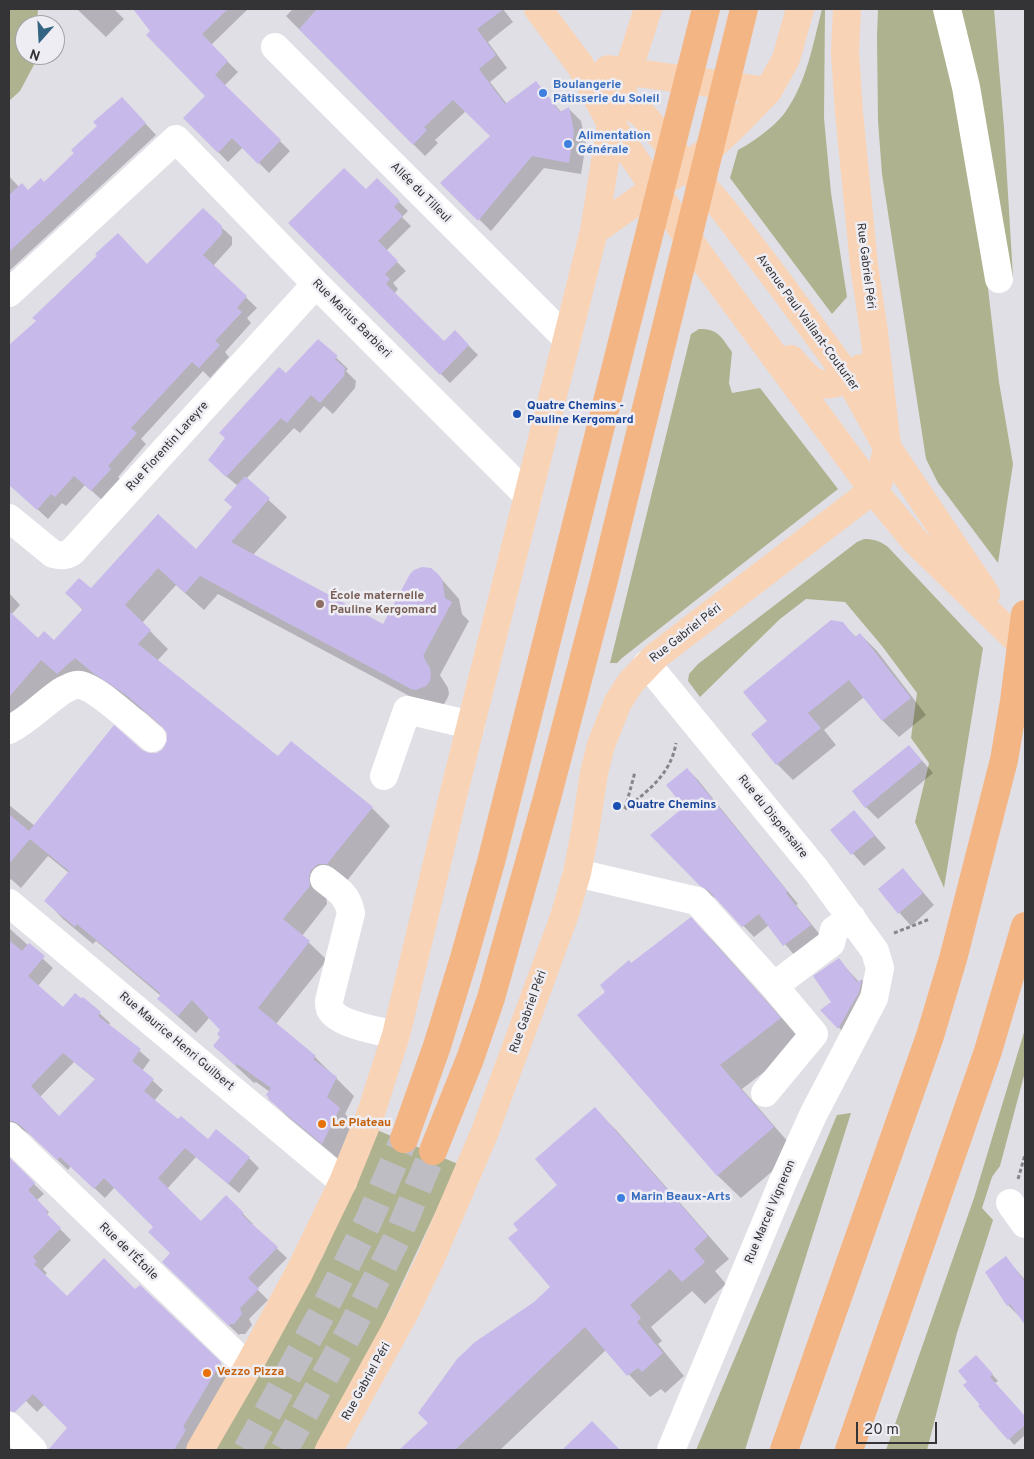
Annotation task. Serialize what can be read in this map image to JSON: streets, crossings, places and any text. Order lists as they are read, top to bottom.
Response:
{
  "streets": {
    "main road": ["Rue Gabriel Péri", "Avenue Paul Vaillant-Couturier"],
    "street": [
      "Allée du Tilleul",
      "Rue Marius Barbieri",
      "Rue Florentin Lareyre",
      "Rue du Dispensaire",
      "Rue Maurice Henri Guilbert",
      "Rue Marcel Vigneron",
      "Rue de l'Étoile"
    ]
  },
  "crossings": [
    ["Rue Gabriel Péri", "Avenue Paul Vaillant-Couturier"],
    ["Rue Gabriel Péri", "Rue du Dispensaire"],
    ["Rue Marius Barbieri", "Rue Florentin Lareyre"],
    ["Rue du Dispensaire", "Rue Marcel Vigneron"]
  ],
  "places": [
    "Boulangerie Pâtisserie du Soleil",
    "Alimentation Générale",
    "Quatre Chemins - Pauline Kergomard",
    "École maternelle Pauline Kergomard",
    "Quatre Chemins",
    "Le Plateau",
    "Marin Beaux-Arts",
    "Vezzo Pizza"
  ],
  "scale_bar": "20 m",
  "north": "bottom"
}
